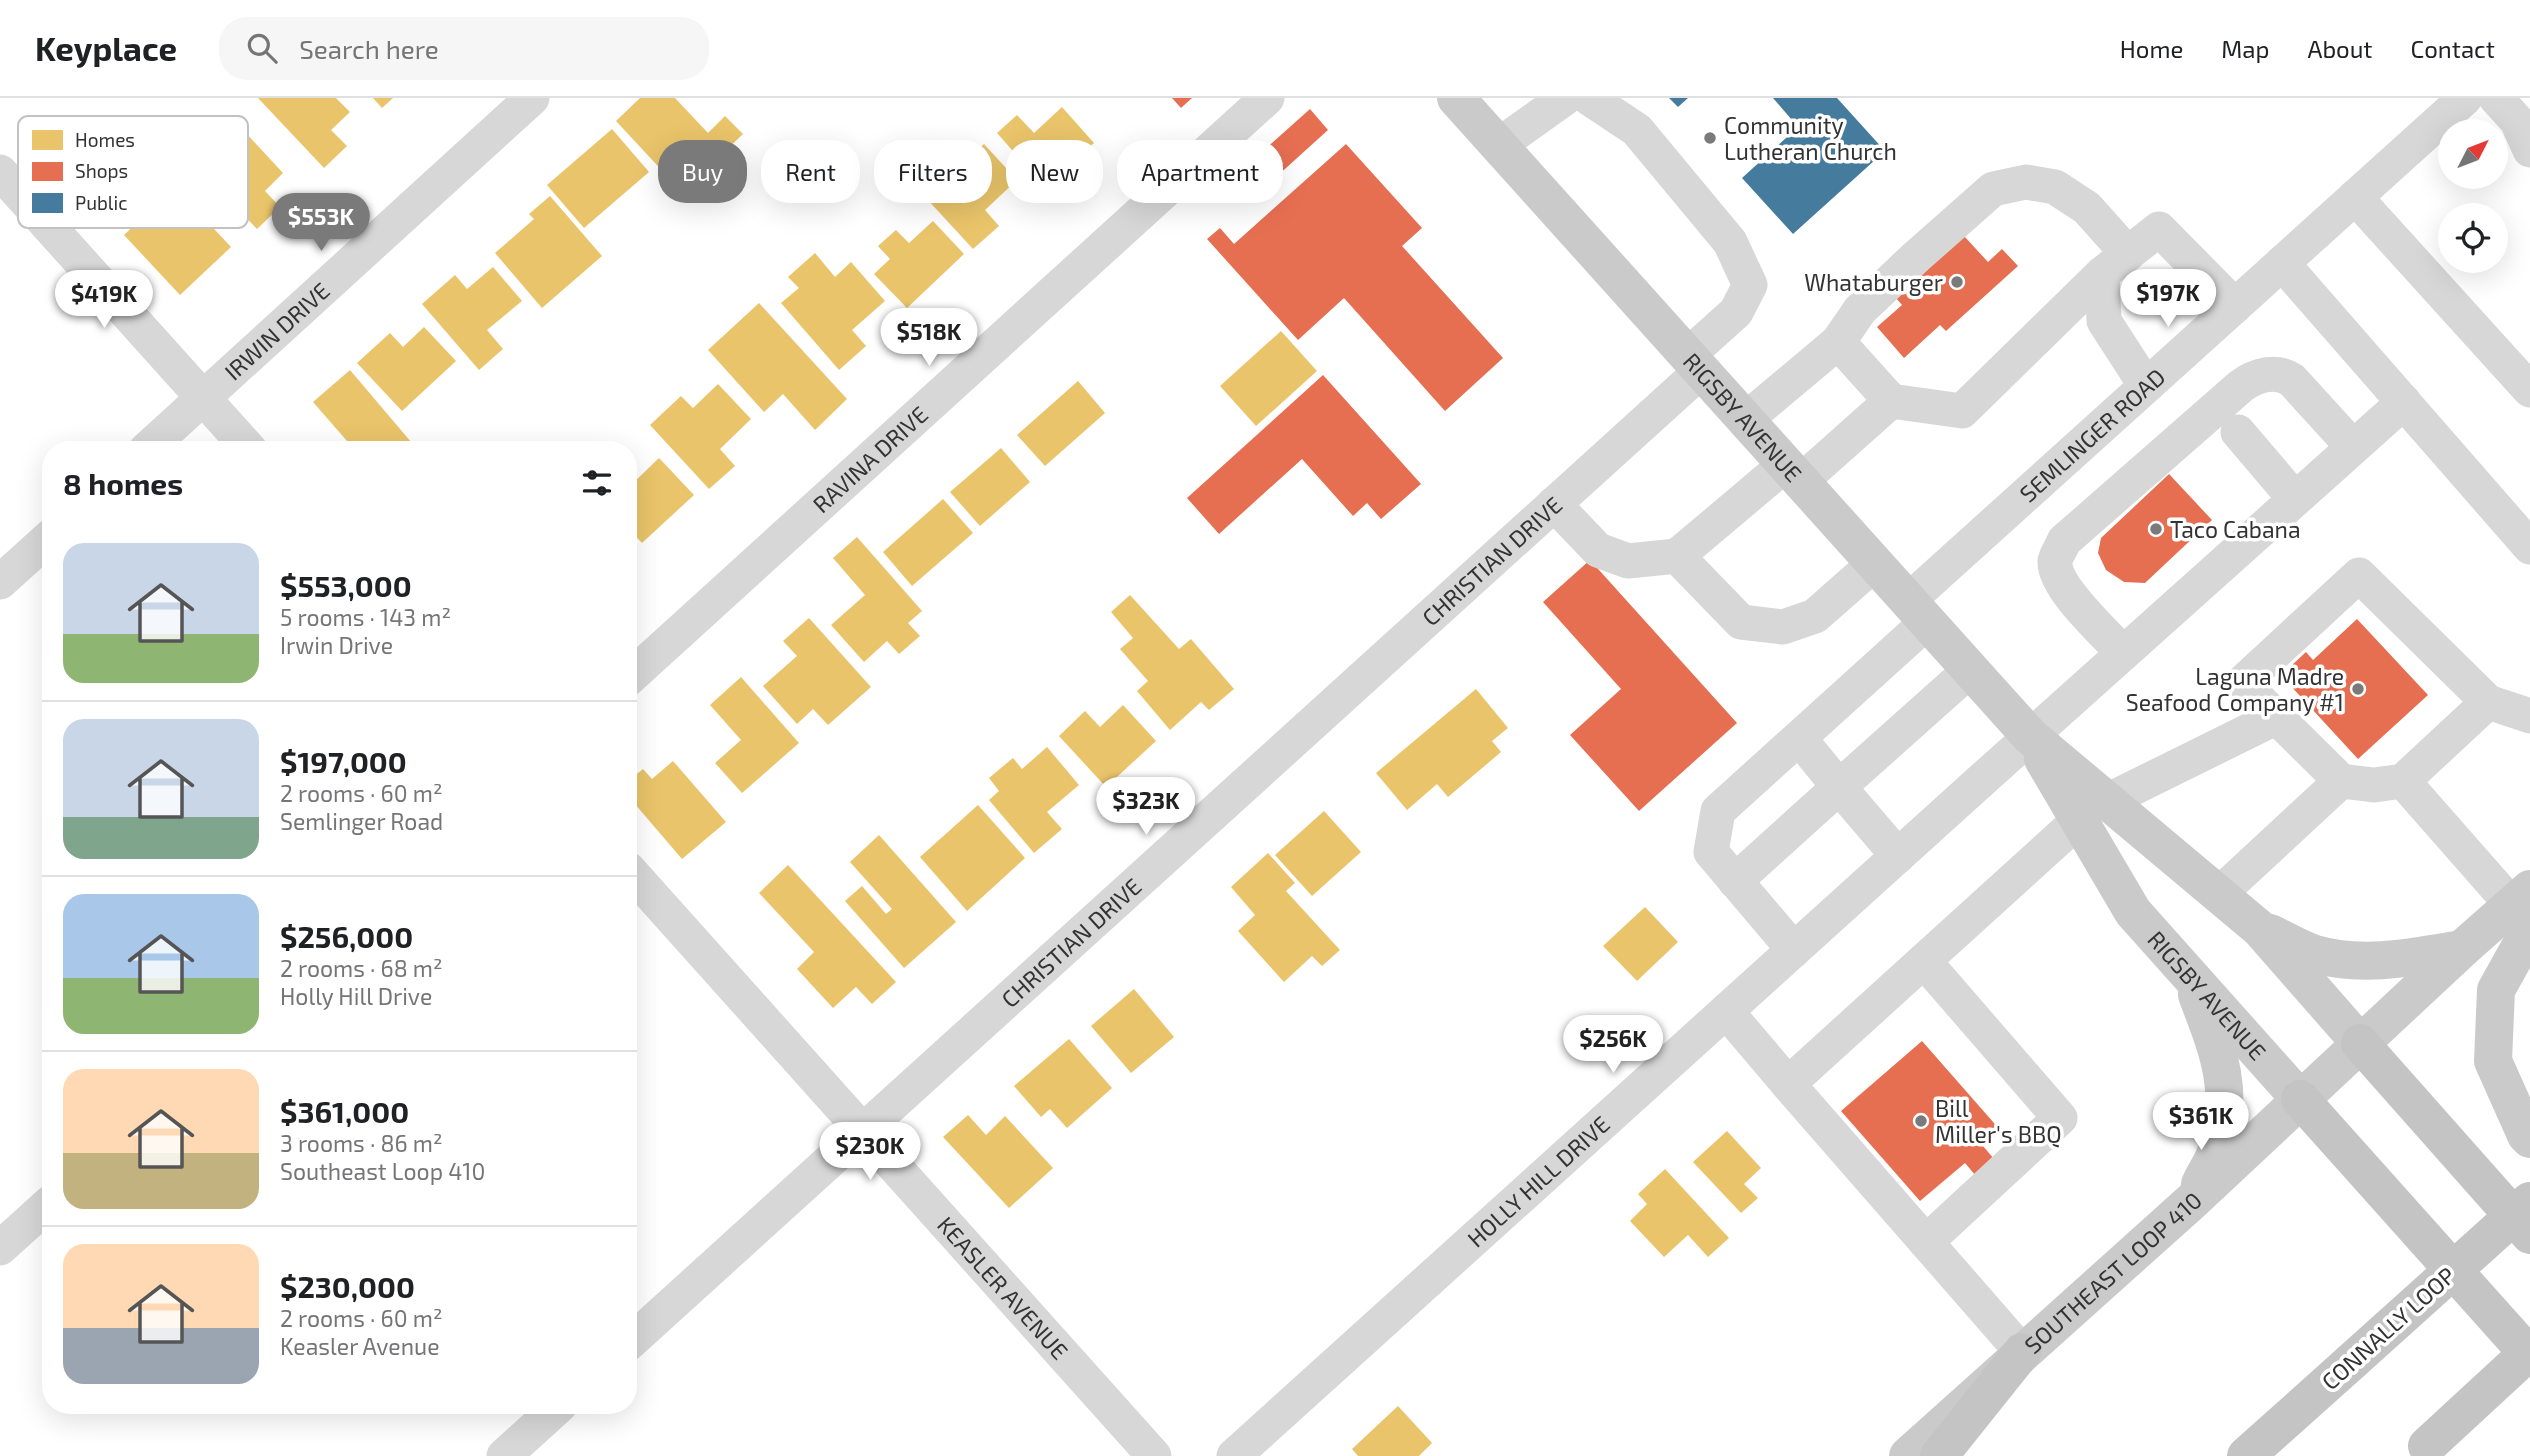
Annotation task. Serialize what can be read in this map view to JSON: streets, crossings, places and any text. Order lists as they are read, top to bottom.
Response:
{
  "streets": {
    "highway": ["RIGSBY AVENUE", "CONNALLY LOOP"],
    "main road": ["SOUTHEAST LOOP 410"],
    "street": [
      "IRWIN DRIVE",
      "SEMLINGER ROAD",
      "RAVINA DRIVE",
      "CHRISTIAN DRIVE",
      "HOLLY HILL DRIVE",
      "KEASLER AVENUE"
    ]
  },
  "crossings": [
    ["RIGSBY AVENUE", "SEMLINGER ROAD"],
    ["RIGSBY AVENUE", "CHRISTIAN DRIVE"],
    ["RIGSBY AVENUE", "HOLLY HILL DRIVE"],
    ["RIGSBY AVENUE", "SOUTHEAST LOOP 410"],
    ["SEMLINGER ROAD", "HOLLY HILL DRIVE"],
    ["CHRISTIAN DRIVE", "KEASLER AVENUE"]
  ],
  "places": [
    "Community Lutheran Church",
    "Whataburger",
    "Taco Cabana",
    "Laguna Madre Seafood Company #1",
    "Bill Miller's BBQ"
  ],
  "legend": ["Homes", "Shops", "Public"],
  "north": "top right",
  "page": {
    "header": "Keyplace",
    "search": "Search here",
    "nav": [
      "Home",
      "Map",
      "About",
      "Contact"
    ],
    "chip": [
      "Buy",
      "Rent",
      "Filters",
      "New",
      "Apartment"
    ],
    "price": [
      "$553K",
      "$197K",
      "$419K",
      "$518K",
      "$323K",
      "$256K",
      "$361K",
      "$230K"
    ],
    "heading": "8 homes",
    "list": [
      {
        "name": "$553,000",
        "note": "5 rooms · 143 m² · Irwin Drive"
      },
      {
        "name": "$197,000",
        "note": "2 rooms · 60 m² · Semlinger Road"
      },
      {
        "name": "$256,000",
        "note": "2 rooms · 68 m² · Holly Hill Drive"
      },
      {
        "name": "$361,000",
        "note": "3 rooms · 86 m² · Southeast Loop 410"
      },
      {
        "name": "$230,000",
        "note": "2 rooms · 60 m² · Keasler Avenue"
      }
    ]
  }
}
